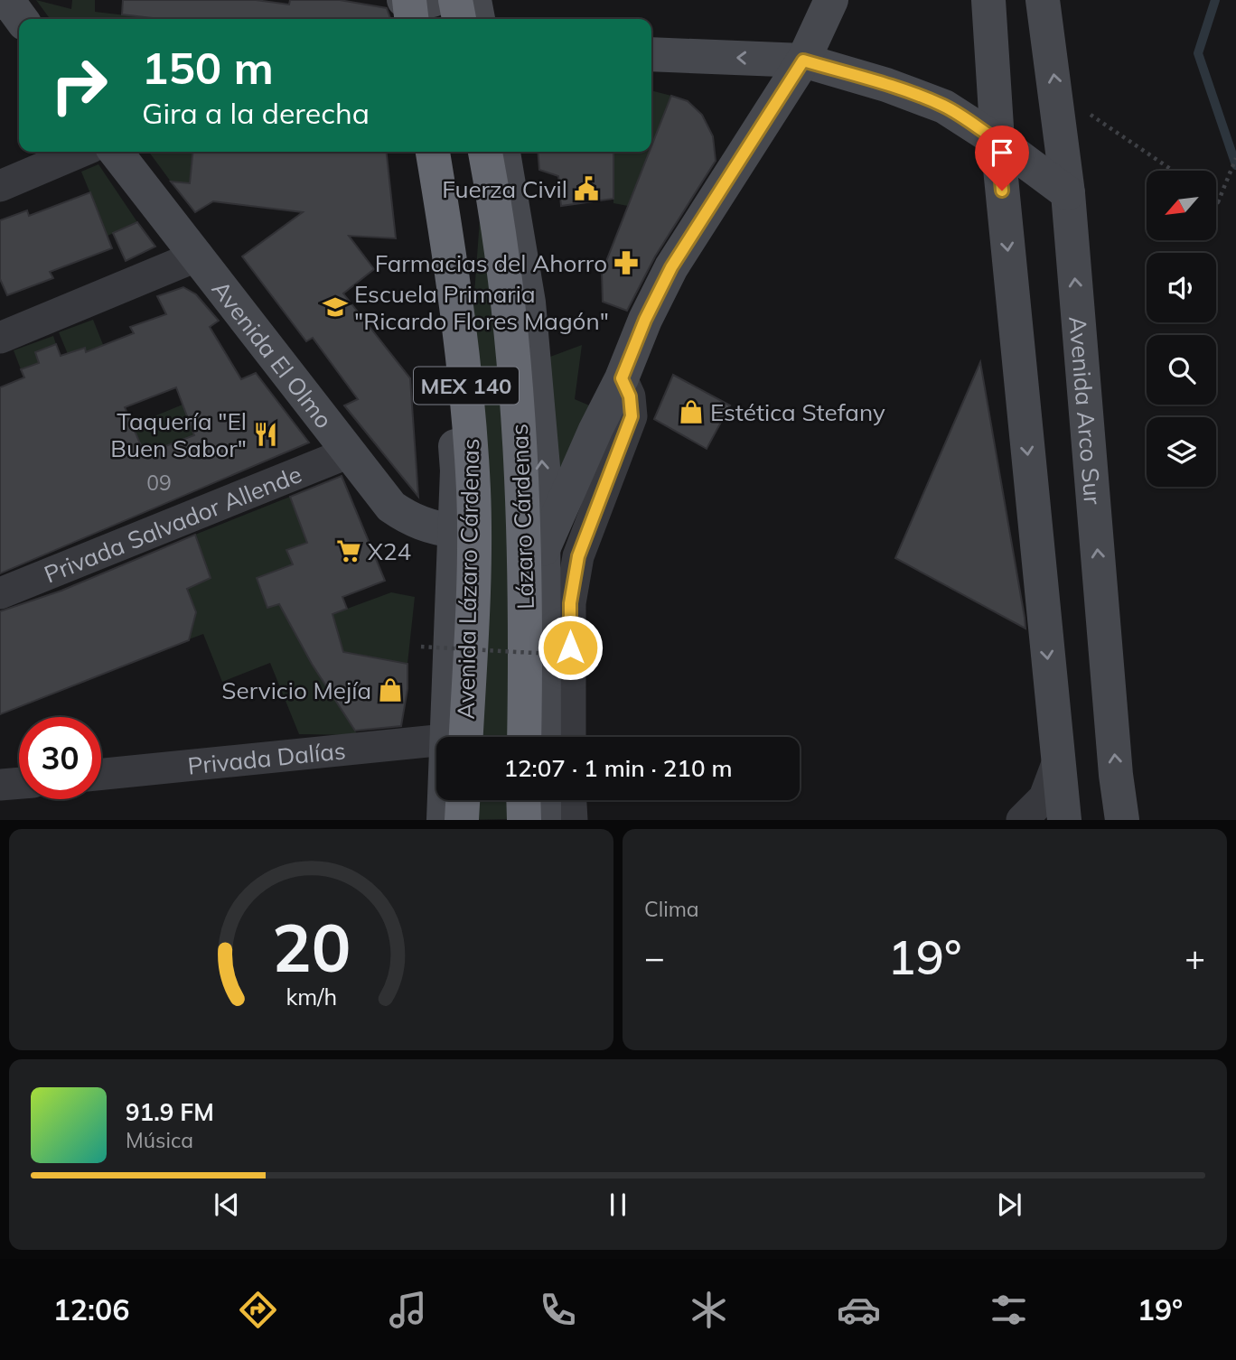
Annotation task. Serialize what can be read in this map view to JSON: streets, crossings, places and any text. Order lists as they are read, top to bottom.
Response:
{
  "streets": {
    "highway": ["MEX 140", "Lázaro Cárdenas", "Avenida Lázaro Cárdenas"],
    "main road": ["Avenida El Olmo", "Avenida Arco Sur"],
    "street": ["Privada Salvador Allende", "Privada Dalías"]
  },
  "crossings": [
    ["Avenida El Olmo", "Privada Salvador Allende"]
  ],
  "places": {
    "public building": ["Fuerza Civil"],
    "pharmacy": ["Farmacias del Ahorro"],
    "school or university": ["Escuela Primaria \"Ricardo Flores Magón\""],
    "shop": ["Estética Stefany", "Servicio Mejía"],
    "restaurant": ["Taquería \"El Buen Sabor\""],
    "supermarket": ["X24"]
  },
  "house_numbers": ["09"],
  "north": "bottom left",
  "page": {
    "turn": ["150 m", "Gira a la derecha"],
    "limit": "30",
    "trip": "12:07 · 1 min · 210 m",
    "tile": "Clima",
    "heat": ["−", "19°", "+"],
    "song": ["91.9 FM", "Música"],
    "tabs": ["12:06", "19°"],
    "gauge": ["20", "km/h"]
  }
}
